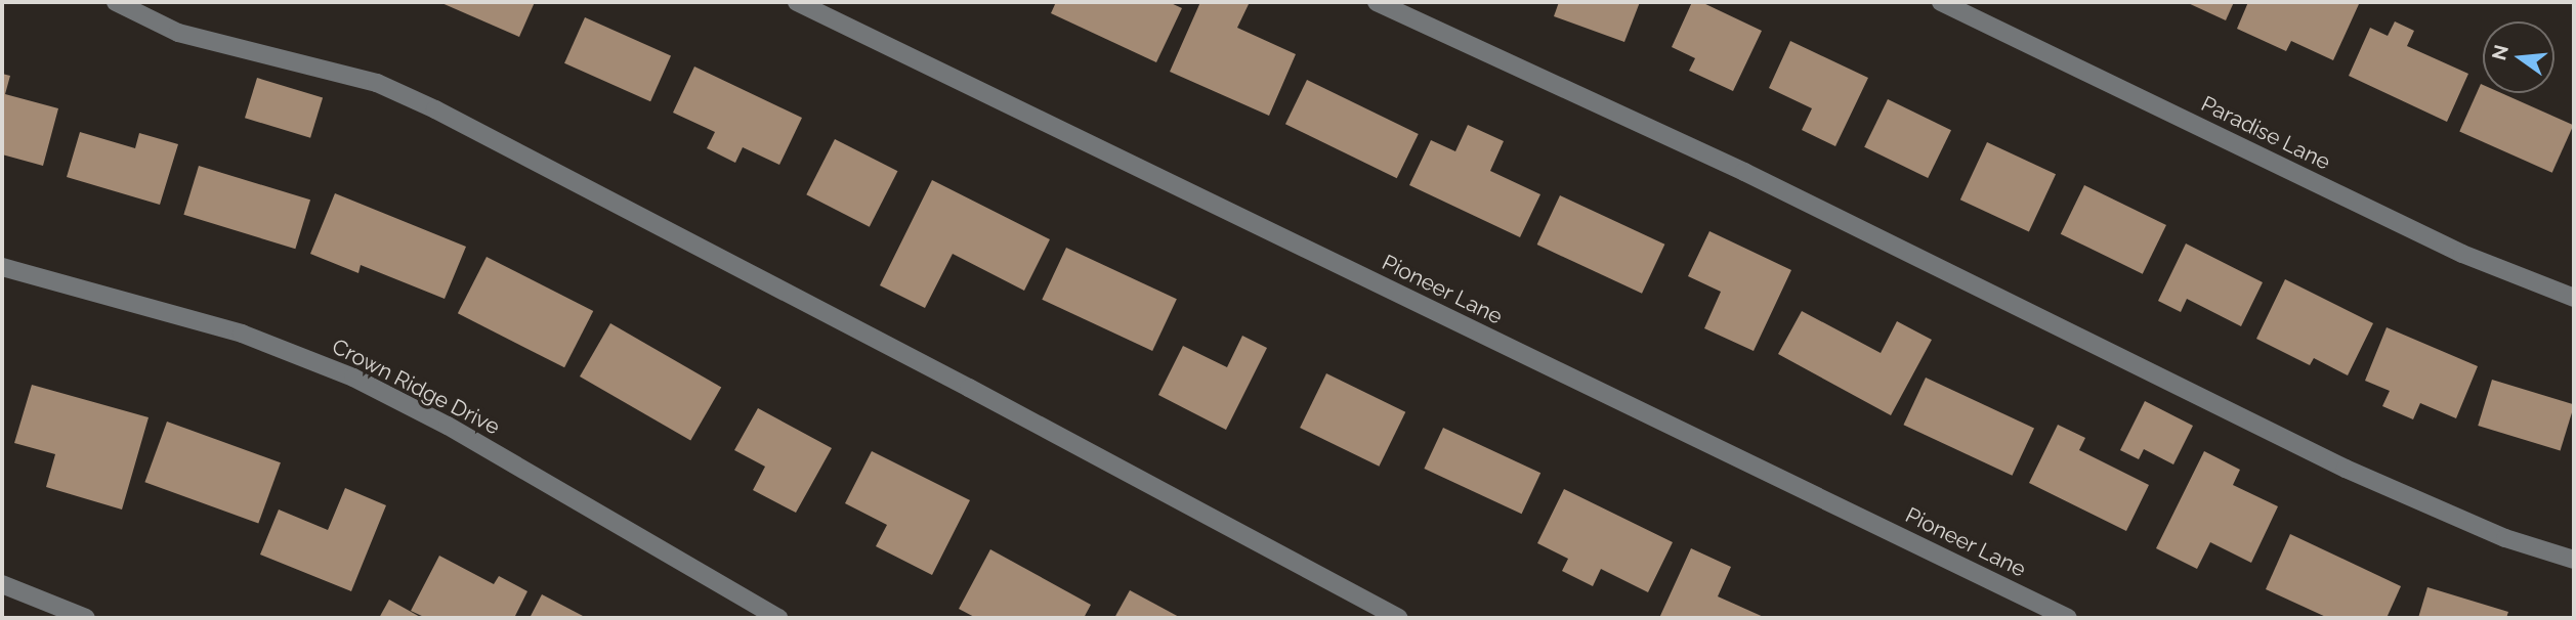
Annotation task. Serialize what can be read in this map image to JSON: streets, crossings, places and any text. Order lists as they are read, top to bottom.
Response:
{
  "streets": {
    "street": ["Paradise Lane", "Pioneer Lane", "Crown Ridge Drive"]
  },
  "north": "left"
}
